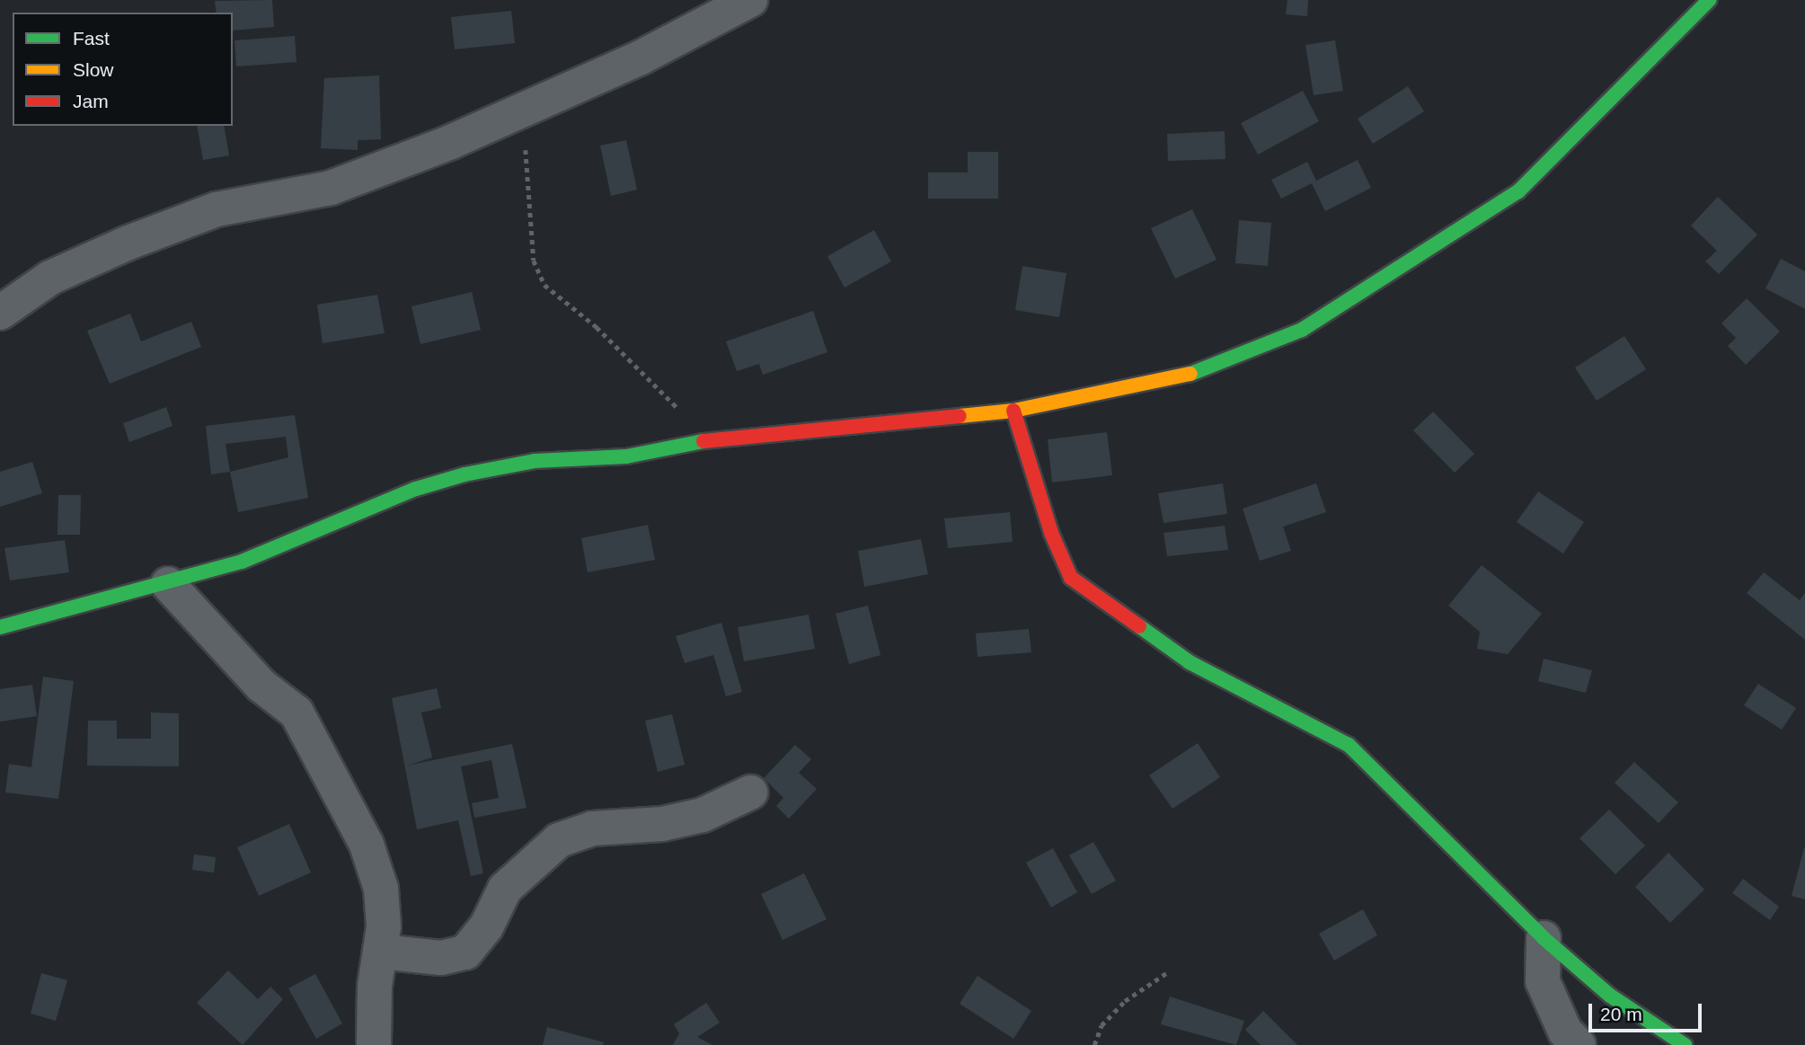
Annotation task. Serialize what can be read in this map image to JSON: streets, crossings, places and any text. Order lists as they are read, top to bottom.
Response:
{
  "legend": ["Fast", "Slow", "Jam"],
  "scale_bar": "20 m"
}
